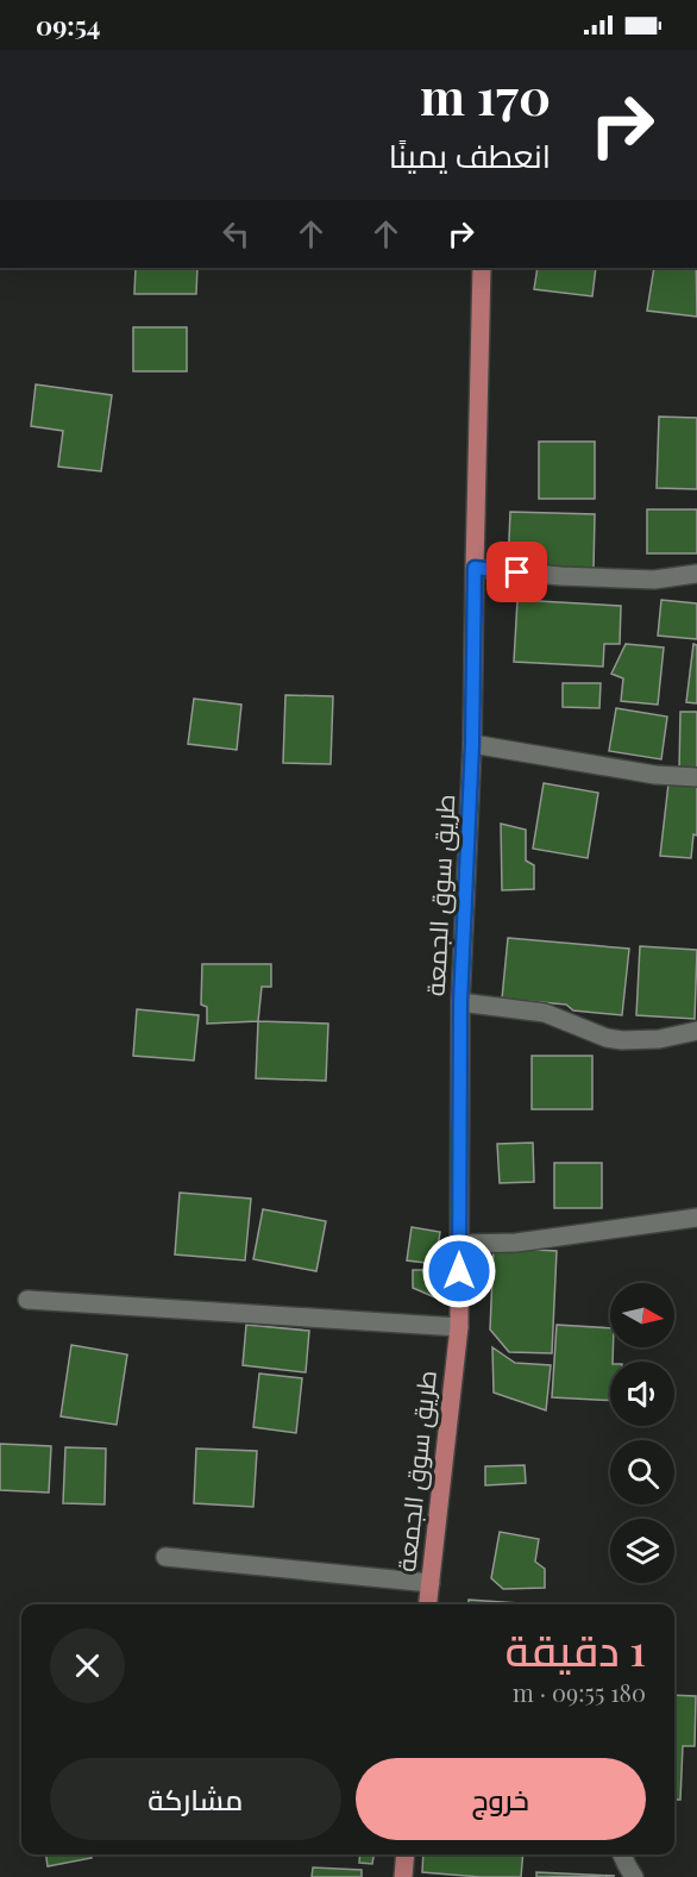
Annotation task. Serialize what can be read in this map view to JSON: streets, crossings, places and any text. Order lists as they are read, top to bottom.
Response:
{
  "streets": {
    "main road": ["طريق سوق الجمعة"]
  },
  "north": "right",
  "page": {
    "status": "09:54",
    "turn": ["170 m", "انعطف يمينًا"],
    "heading": ["1 دقيقة", "180 m · 09:55"],
    "buttons": ["خروج", "مشاركة"]
  }
}
